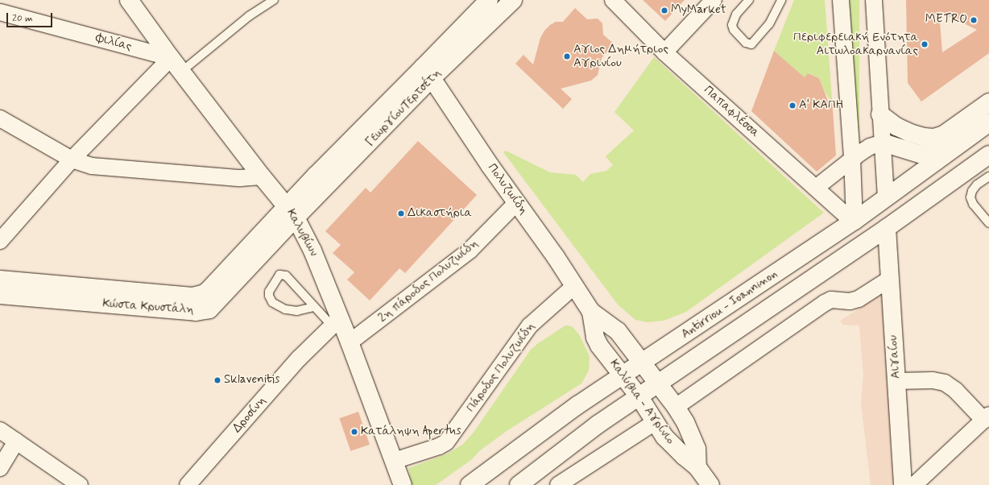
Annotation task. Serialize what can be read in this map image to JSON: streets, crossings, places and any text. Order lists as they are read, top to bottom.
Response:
{
  "streets": {
    "main road": [
      "ΓεωργίουΤερτσέτη",
      "Πολυζωίδη",
      "Καλυβίων",
      "Antirriou - Ioanninon",
      "Κώστα Κρυστάλη",
      "Αιγαίου",
      "Καλύβια - Αγρίνιο"
    ],
    "street": [
      "Φιλίας",
      "Παπαφλέσσα",
      "2η πάροδος Πολυζωίδη",
      "Πάροδος Πολυζωίδη",
      "Δροσίνη"
    ]
  },
  "crossings": [
    ["Φιλίας", "Καλυβίων"],
    ["ΓεωργίουΤερτσέτη", "Πολυζωίδη"],
    ["ΓεωργίουΤερτσέτη", "Καλυβίων"],
    ["ΓεωργίουΤερτσέτη", "Κώστα Κρυστάλη"],
    ["Παπαφλέσσα", "Antirriou - Ioanninon"],
    ["Πολυζωίδη", "2η πάροδος Πολυζωίδη"],
    ["Πολυζωίδη", "Πάροδος Πολυζωίδη"],
    ["Πολυζωίδη", "Καλύβια - Αγρίνιο"],
    ["Καλυβίων", "2η πάροδος Πολυζωίδη"],
    ["Καλυβίων", "Κώστα Κρυστάλη"],
    ["Καλυβίων", "Πάροδος Πολυζωίδη"],
    ["Καλυβίων", "Δροσίνη"],
    ["Antirriou - Ioanninon", "Αιγαίου"],
    ["Antirriou - Ioanninon", "Καλύβια - Αγρίνιο"]
  ],
  "places": [
    "MyMarket",
    "METRO",
    "Περιφερειακή Ενότητα Αιτωλοακαρνανίας",
    "Αγιος Δημήτριος Αγρινίου",
    "Α' ΚΑΠΗ",
    "Δικαστήρια",
    "Sklavenitis",
    "Κατάληψη Apertus"
  ],
  "scale_bar": "20 m"
}
